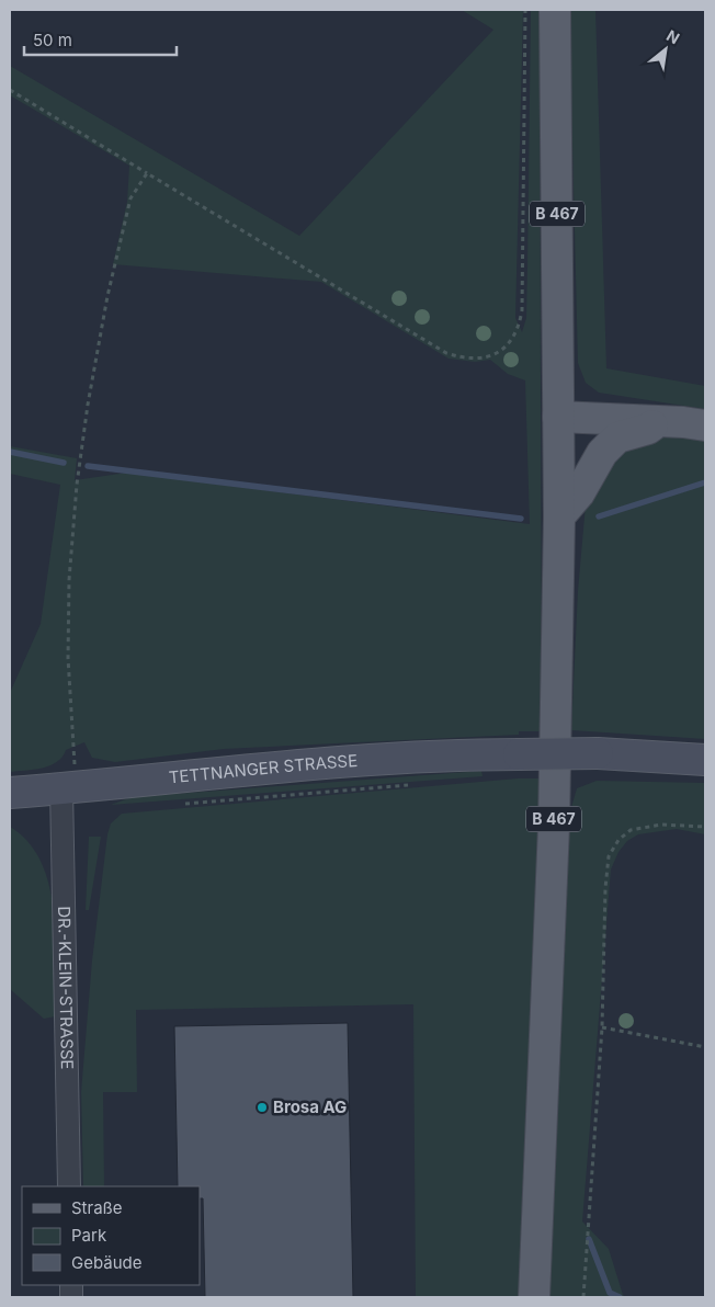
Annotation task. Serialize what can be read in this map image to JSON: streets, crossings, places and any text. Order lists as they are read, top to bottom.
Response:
{
  "streets": {
    "main road": ["B 467", "TETTNANGER STRASSE"],
    "street": ["DR.-KLEIN-STRASSE"]
  },
  "crossings": [
    ["TETTNANGER STRASSE", "DR.-KLEIN-STRASSE"]
  ],
  "places": ["Brosa AG"],
  "legend": ["Straße", "Park", "Gebäude"],
  "scale_bar": "50 m",
  "north": "top right"
}
